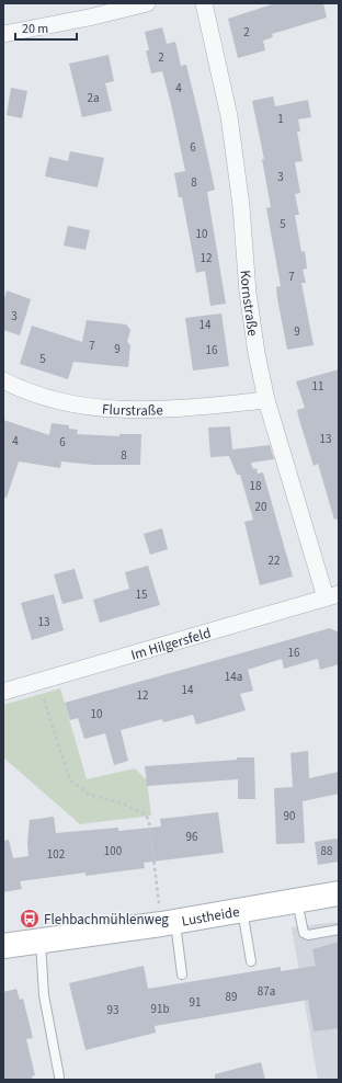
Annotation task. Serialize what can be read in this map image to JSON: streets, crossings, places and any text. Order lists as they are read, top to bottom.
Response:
{
  "streets": {
    "main road": ["Lustheide"],
    "street": ["Kornstraße", "Flurstraße", "Im Hilgersfeld"]
  },
  "crossings": [
    ["Kornstraße", "Flurstraße"],
    ["Kornstraße", "Im Hilgersfeld"]
  ],
  "places": {
    "bus stop": ["Flehbachmühlenweg"]
  },
  "house_numbers": [
    "2",
    "2",
    "4",
    "2a",
    "1",
    "6",
    "3",
    "8",
    "5",
    "10",
    "12",
    "7",
    "3",
    "14",
    "9",
    "7",
    "9",
    "16",
    "5",
    "11",
    "13",
    "4",
    "6",
    "8",
    "18",
    "20",
    "22",
    "15",
    "13",
    "16",
    "14a",
    "14",
    "12",
    "10",
    "90",
    "96",
    "100",
    "88",
    "102",
    "87a",
    "89",
    "91",
    "91b",
    "93"
  ],
  "scale_bar": "20 m"
}
